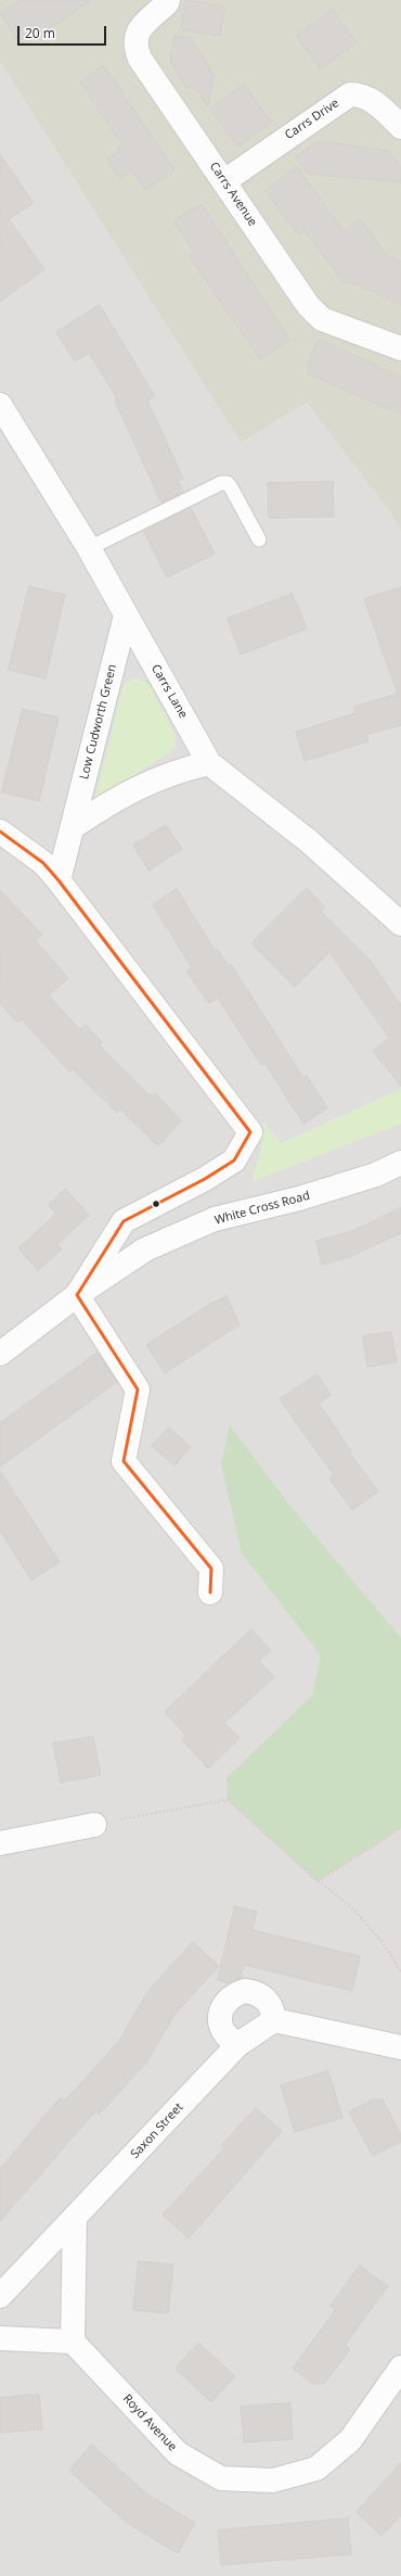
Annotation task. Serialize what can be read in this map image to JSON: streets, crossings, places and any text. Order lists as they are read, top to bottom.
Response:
{
  "streets": {
    "street": [
      "Carrs Drive",
      "Carrs Avenue",
      "Carrs Lane",
      "Low Cudworth Green",
      "White Cross Road",
      "Saxon Street",
      "Royd Avenue"
    ]
  },
  "crossings": [
    ["Carrs Drive", "Carrs Avenue"],
    ["Carrs Lane", "Low Cudworth Green"]
  ],
  "scale_bar": "20 m"
}
